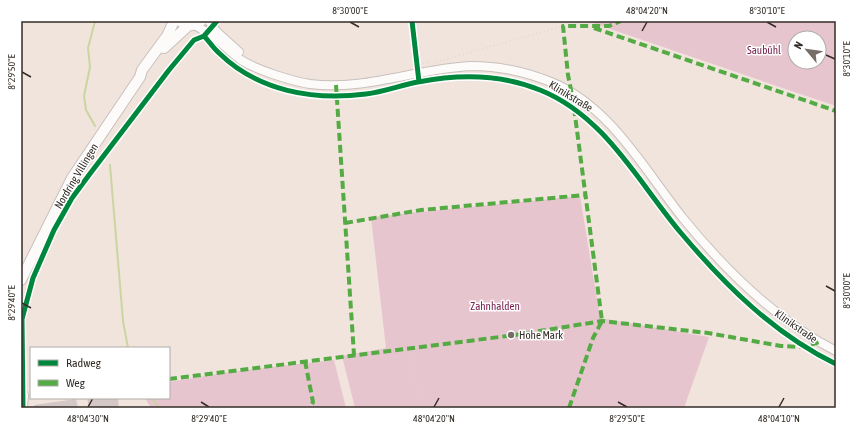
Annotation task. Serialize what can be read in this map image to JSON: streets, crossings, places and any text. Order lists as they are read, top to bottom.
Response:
{
  "streets": {
    "main road": ["Nordring Villingen"],
    "street": ["Klinikstraße"]
  },
  "crossings": [
    ["Klinikstraße", "Nordring Villingen"]
  ],
  "parks": ["Saubühl", "Zahnhalden"],
  "places": ["Hohe Mark"],
  "legend": ["Radweg", "Weg"],
  "north": "top left",
  "coordinates": [
    "8°30'00\"E",
    "48°04'20\"N",
    "8°30'10\"E",
    "8°29'50\"E",
    "8°29'40\"E",
    "48°04'30\"N",
    "48°04'10\"N"
  ]
}
